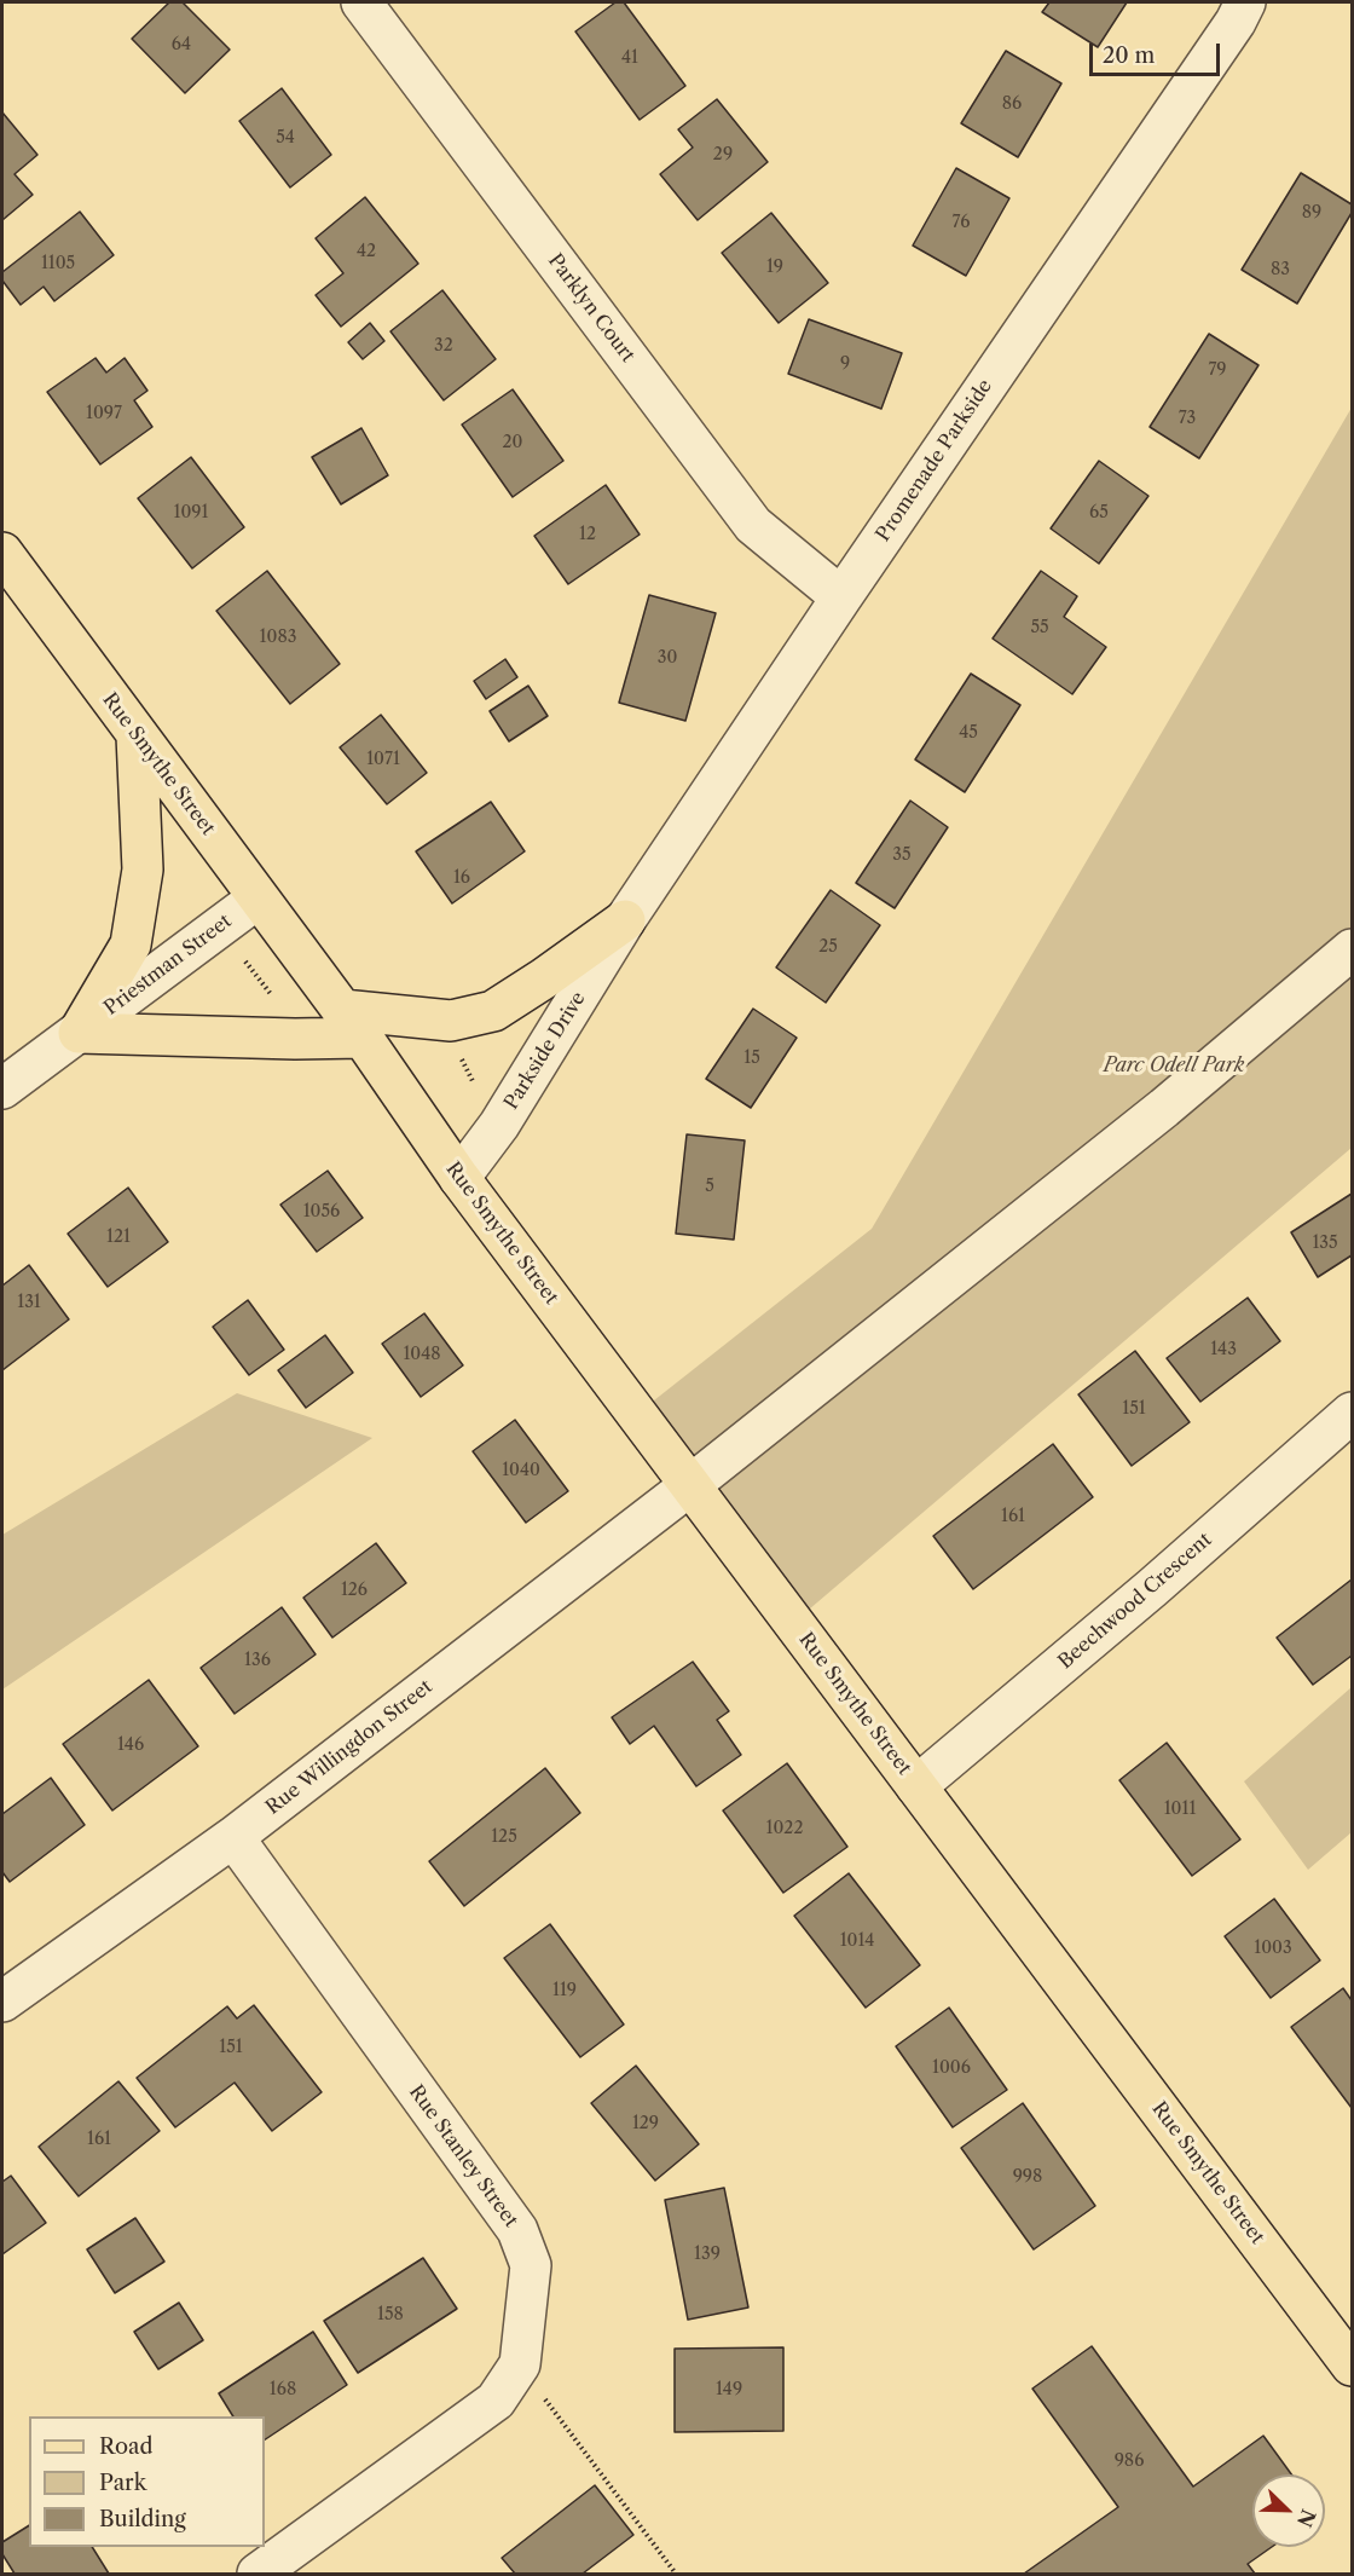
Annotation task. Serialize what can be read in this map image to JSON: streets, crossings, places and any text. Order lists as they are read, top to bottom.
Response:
{
  "streets": {
    "main road": ["Rue Smythe Street"],
    "street": [
      "Parklyn Court",
      "Promenade Parkside",
      "Priestman Street",
      "Parkside Drive",
      "Beechwood Crescent",
      "Rue Willingdon Street",
      "Rue Stanley Street"
    ]
  },
  "crossings": [
    ["Parklyn Court", "Promenade Parkside"],
    ["Promenade Parkside", "Parkside Drive"],
    ["Rue Smythe Street", "Priestman Street"],
    ["Rue Smythe Street", "Parkside Drive"],
    ["Rue Smythe Street", "Beechwood Crescent"],
    ["Rue Smythe Street", "Rue Willingdon Street"],
    ["Rue Willingdon Street", "Rue Stanley Street"]
  ],
  "parks": ["Parc Odell Park"],
  "house_numbers": [
    "64",
    "41",
    "86",
    "54",
    "29",
    "89",
    "76",
    "42",
    "1105",
    "19",
    "83",
    "32",
    "9",
    "79",
    "1097",
    "73",
    "20",
    "1091",
    "65",
    "12",
    "55",
    "1083",
    "30",
    "45",
    "1071",
    "35",
    "16",
    "25",
    "15",
    "5",
    "1056",
    "121",
    "135",
    "131",
    "143",
    "1048",
    "151",
    "1040",
    "161",
    "126",
    "136",
    "146",
    "1011",
    "1022",
    "125",
    "1014",
    "1003",
    "119",
    "151",
    "1006",
    "129",
    "161",
    "998",
    "139",
    "158",
    "168",
    "149",
    "986"
  ],
  "legend": ["Road", "Park", "Building"],
  "scale_bar": "20 m",
  "north": "bottom right"
}
